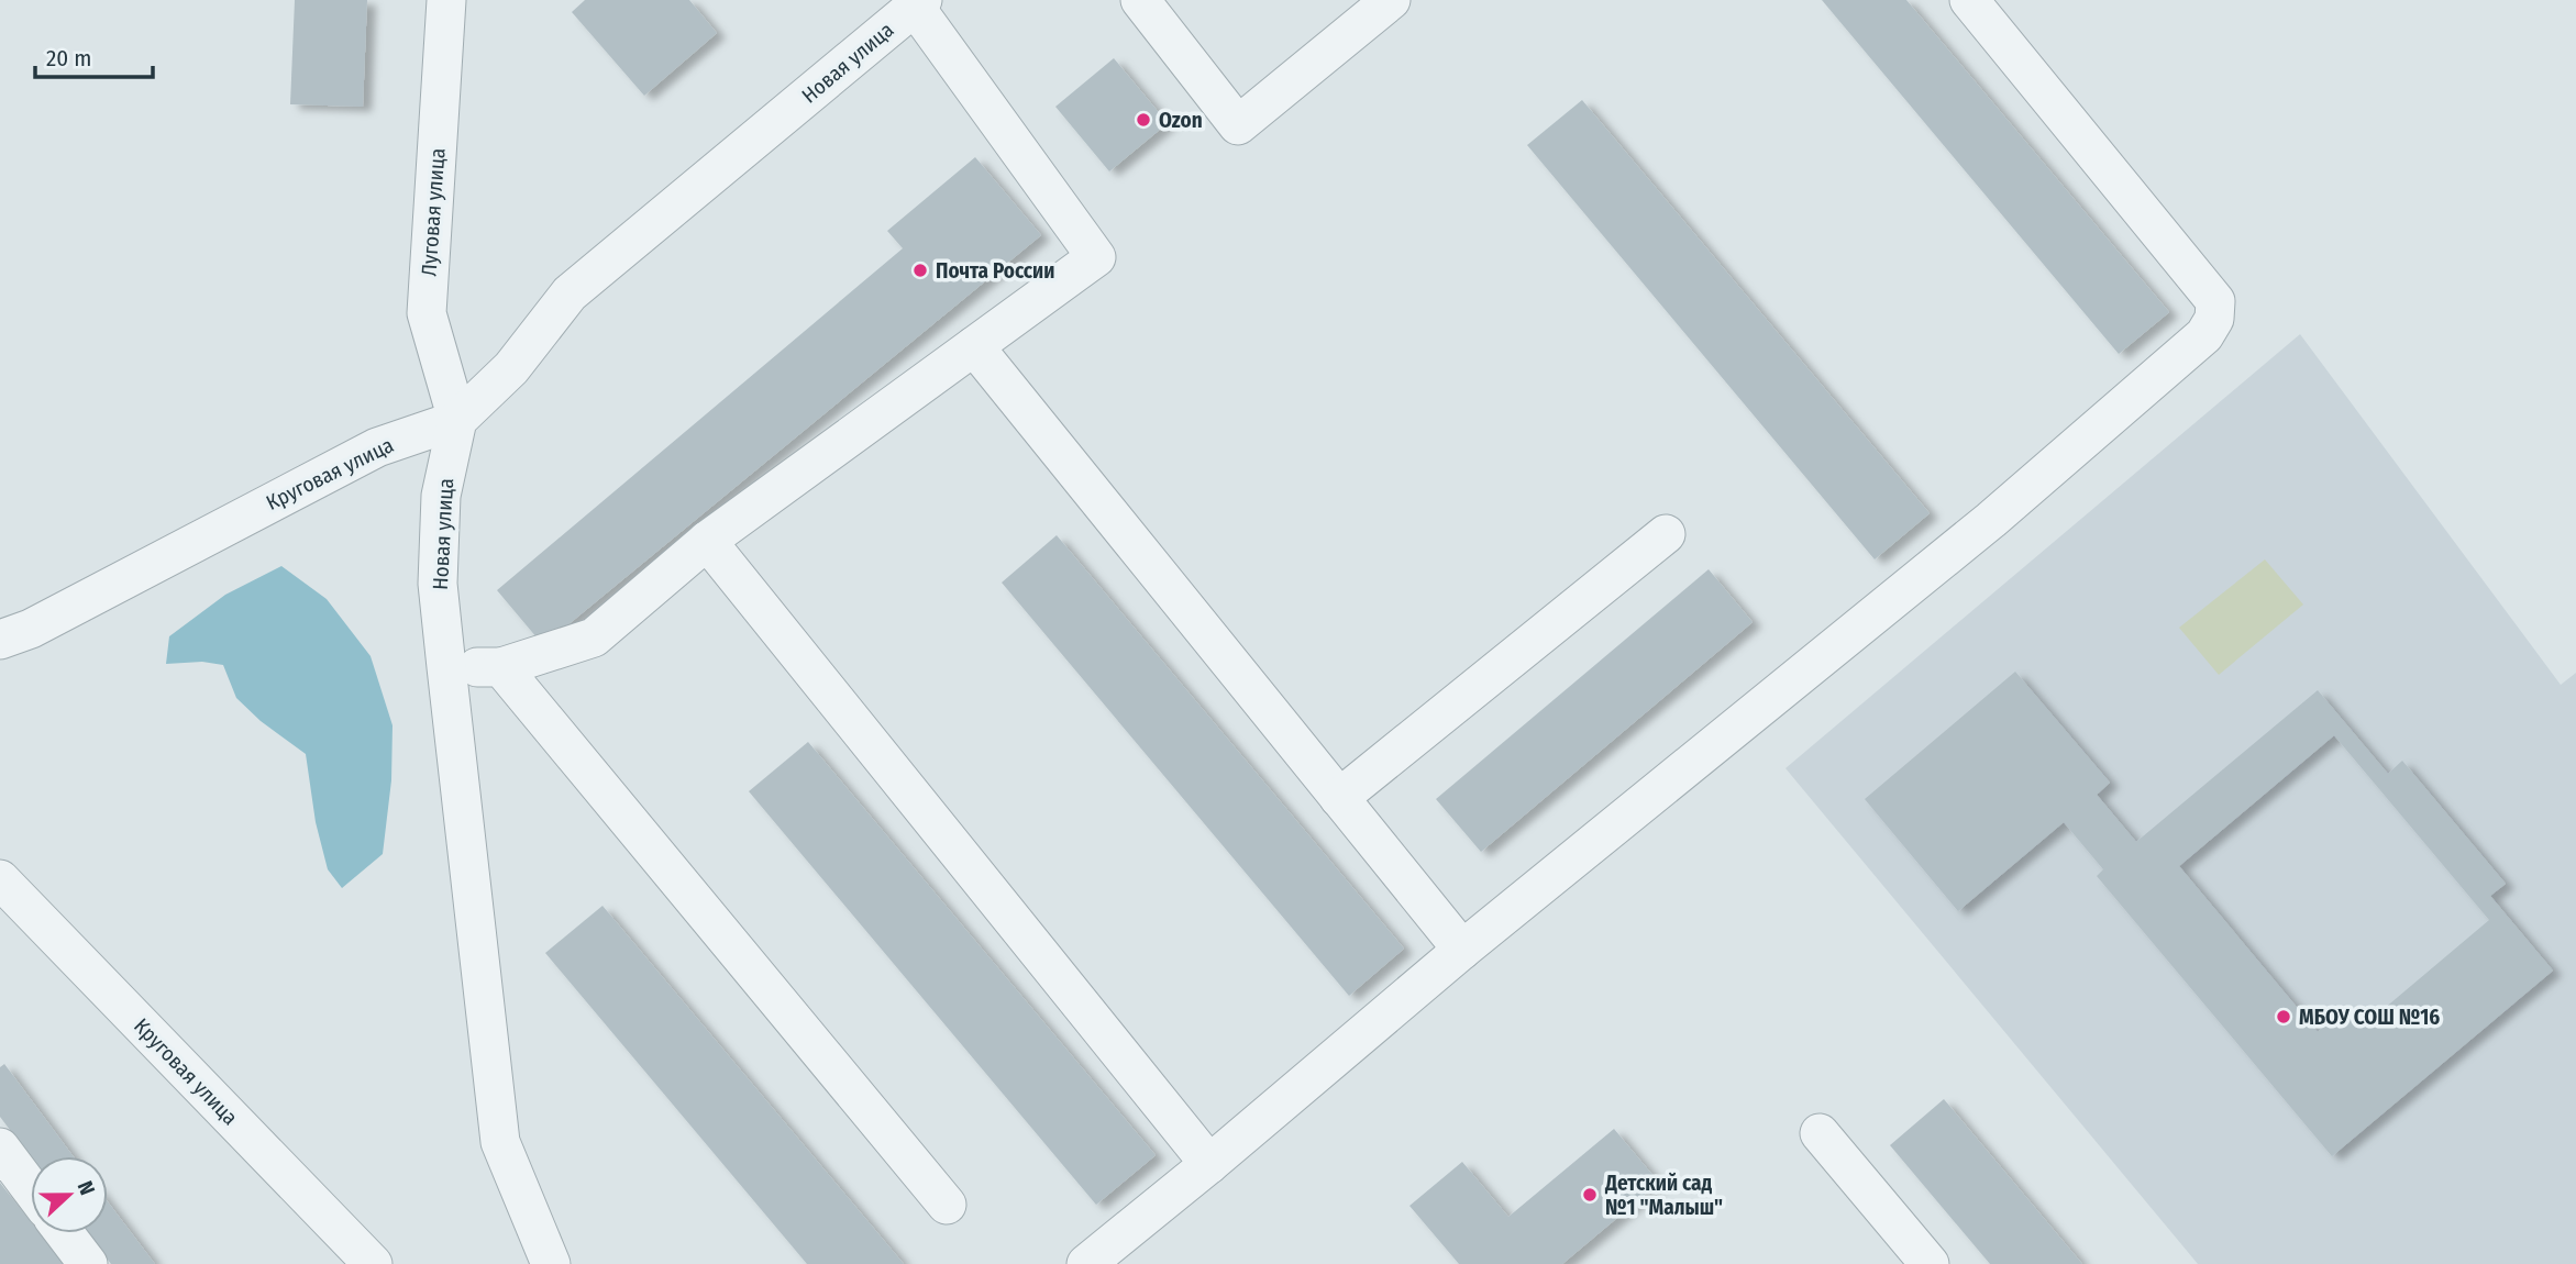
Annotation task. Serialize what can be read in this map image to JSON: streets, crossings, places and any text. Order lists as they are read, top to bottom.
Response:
{
  "streets": {
    "street": ["Новая улица", "Луговая улица", "Круговая улица"]
  },
  "crossings": [
    ["Новая улица", "Луговая улица"],
    ["Новая улица", "Круговая улица"],
    ["Луговая улица", "Круговая улица"]
  ],
  "places": [
    "Ozon",
    "Почта России",
    "МБОУ СОШ №16",
    "Детский сад №1 \"Малыш\""
  ],
  "scale_bar": "20 m",
  "north": "right"
}
